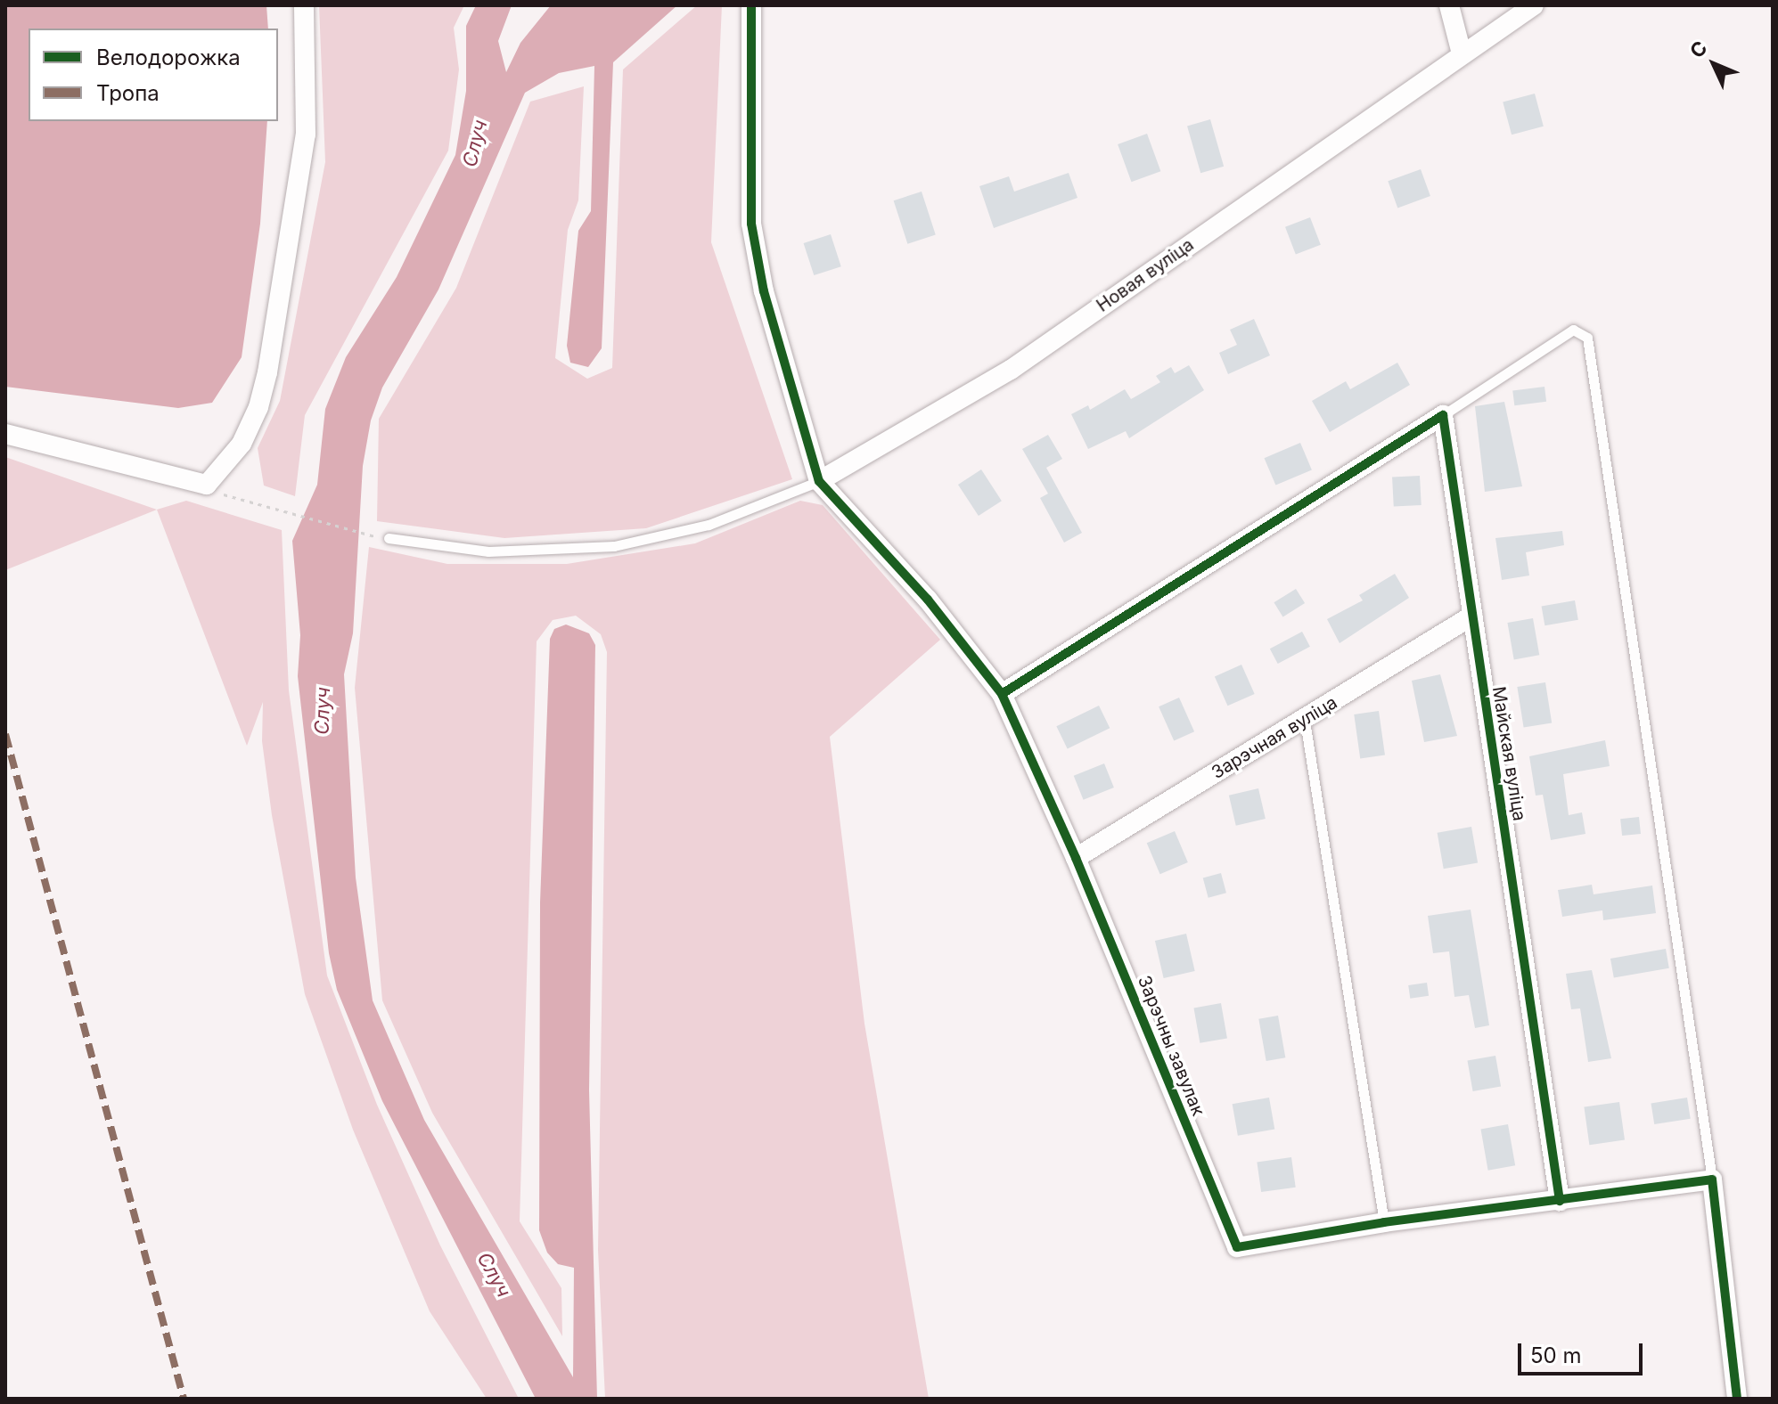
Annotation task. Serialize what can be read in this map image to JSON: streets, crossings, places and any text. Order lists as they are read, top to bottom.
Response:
{
  "streets": {
    "street": [
      "Новая вуліца",
      "Зарэчная вуліца",
      "Майская вуліца",
      "Зарэчны завулак"
    ]
  },
  "crossings": [
    ["Новая вуліца", "Зарэчны завулак"],
    ["Зарэчная вуліца", "Майская вуліца"],
    ["Зарэчная вуліца", "Зарэчны завулак"]
  ],
  "water": ["Случ"],
  "legend": ["Велодорожка", "Тропа"],
  "scale_bar": "50 m",
  "north": "top left"
}
